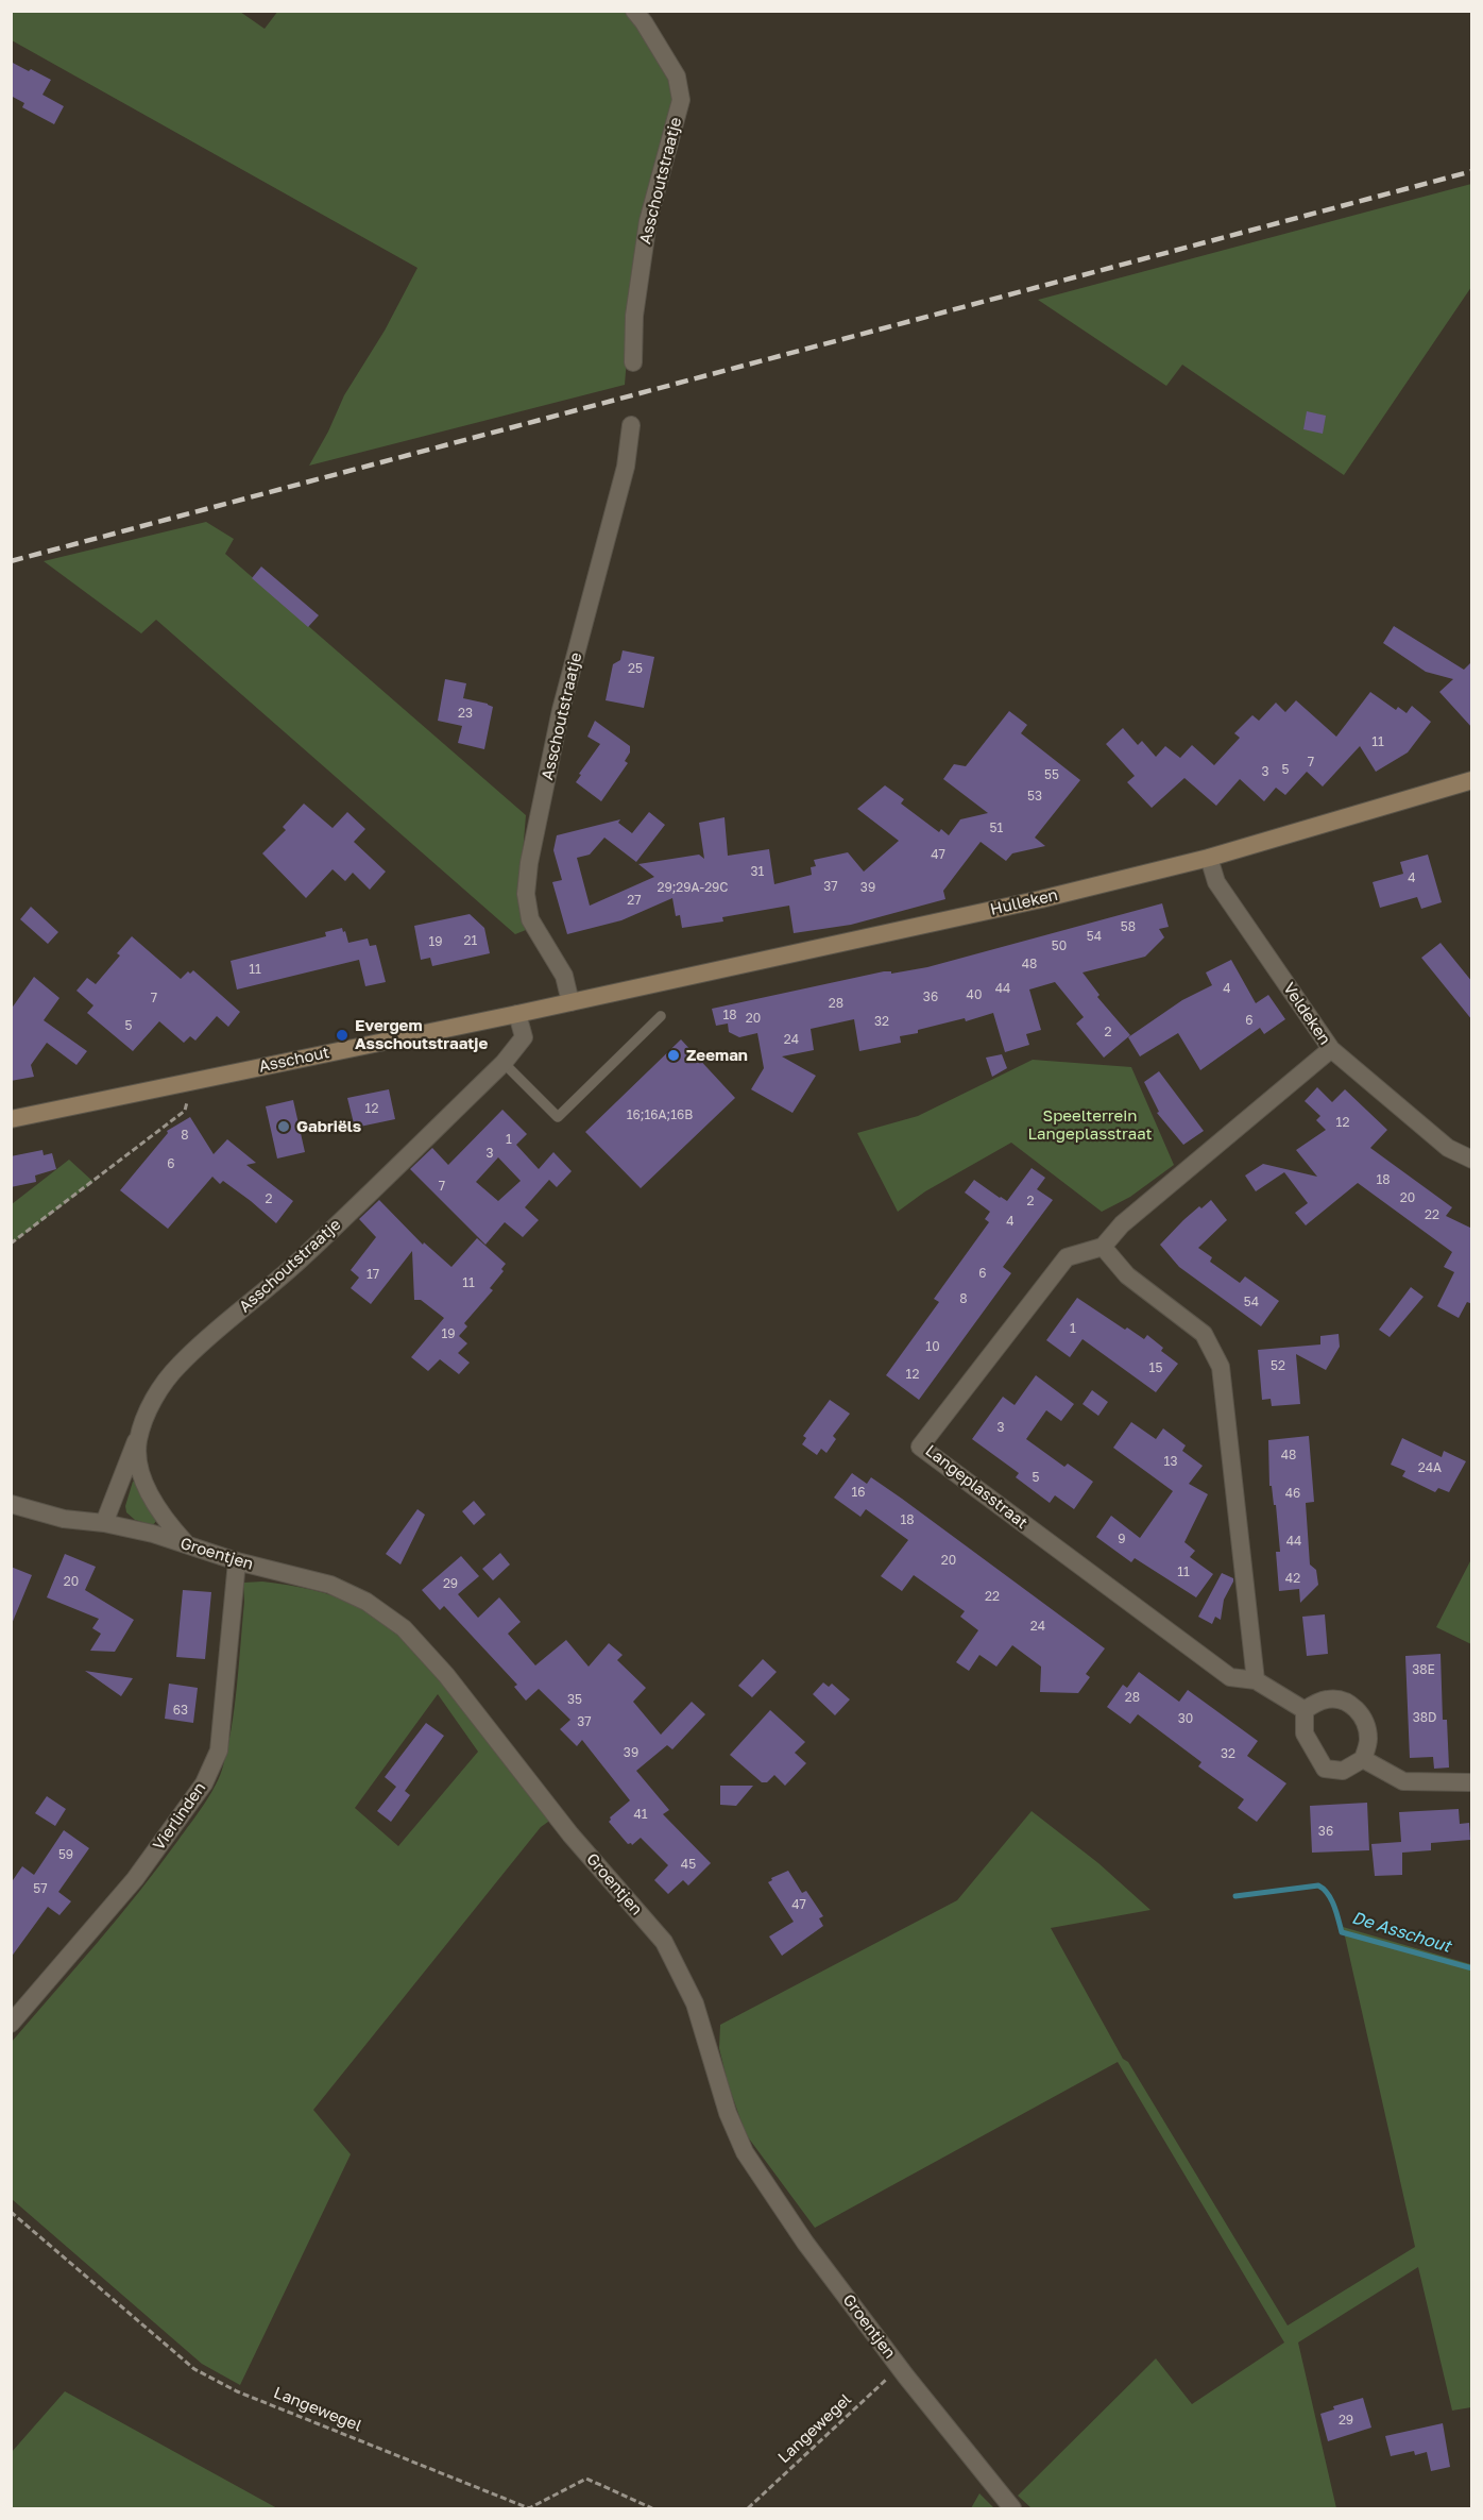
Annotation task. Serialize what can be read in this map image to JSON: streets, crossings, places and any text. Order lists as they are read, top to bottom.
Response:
{
  "streets": {
    "main road": ["Hulleken", "Asschout"],
    "street": [
      "Asschoutstraatje",
      "Veldeken",
      "Langeplasstraat",
      "Groentjen",
      "Vierlinden"
    ],
    "path": ["Langewegel"]
  },
  "crossings": [
    ["Asschoutstraatje", "Hulleken"],
    ["Asschoutstraatje", "Asschout"],
    ["Asschoutstraatje", "Groentjen"],
    ["Hulleken", "Veldeken"],
    ["Hulleken", "Asschout"],
    ["Groentjen", "Vierlinden"],
    ["Groentjen", "Langewegel"]
  ],
  "water": ["De Asschout"],
  "parks": ["Speelterrein Langeplasstraat"],
  "places": ["Evergem Asschoutstraatje", "Zeeman", "Gabriëls"],
  "house_numbers": [
    "25",
    "23",
    "11",
    "7",
    "5",
    "3",
    "55",
    "53",
    "51",
    "47",
    "31",
    "4",
    "37",
    "29;29A-29C",
    "39",
    "27",
    "58",
    "54",
    "21",
    "19",
    "50",
    "48",
    "11",
    "44",
    "4",
    "40",
    "36",
    "7",
    "28",
    "18",
    "20",
    "6",
    "32",
    "5",
    "2",
    "24",
    "12",
    "16;16A;16B",
    "12",
    "8",
    "1",
    "3",
    "6",
    "18",
    "7",
    "20",
    "2",
    "2",
    "22",
    "4",
    "6",
    "17",
    "11",
    "8",
    "54",
    "1",
    "19",
    "10",
    "52",
    "15",
    "12",
    "3",
    "48",
    "13",
    "24A",
    "5",
    "16",
    "46",
    "18",
    "9",
    "44",
    "20",
    "11",
    "42",
    "20",
    "29",
    "22",
    "24",
    "38E",
    "28",
    "35",
    "63",
    "38D",
    "30",
    "37",
    "39",
    "32",
    "41",
    "36",
    "59",
    "45",
    "57",
    "47",
    "29"
  ]
}
